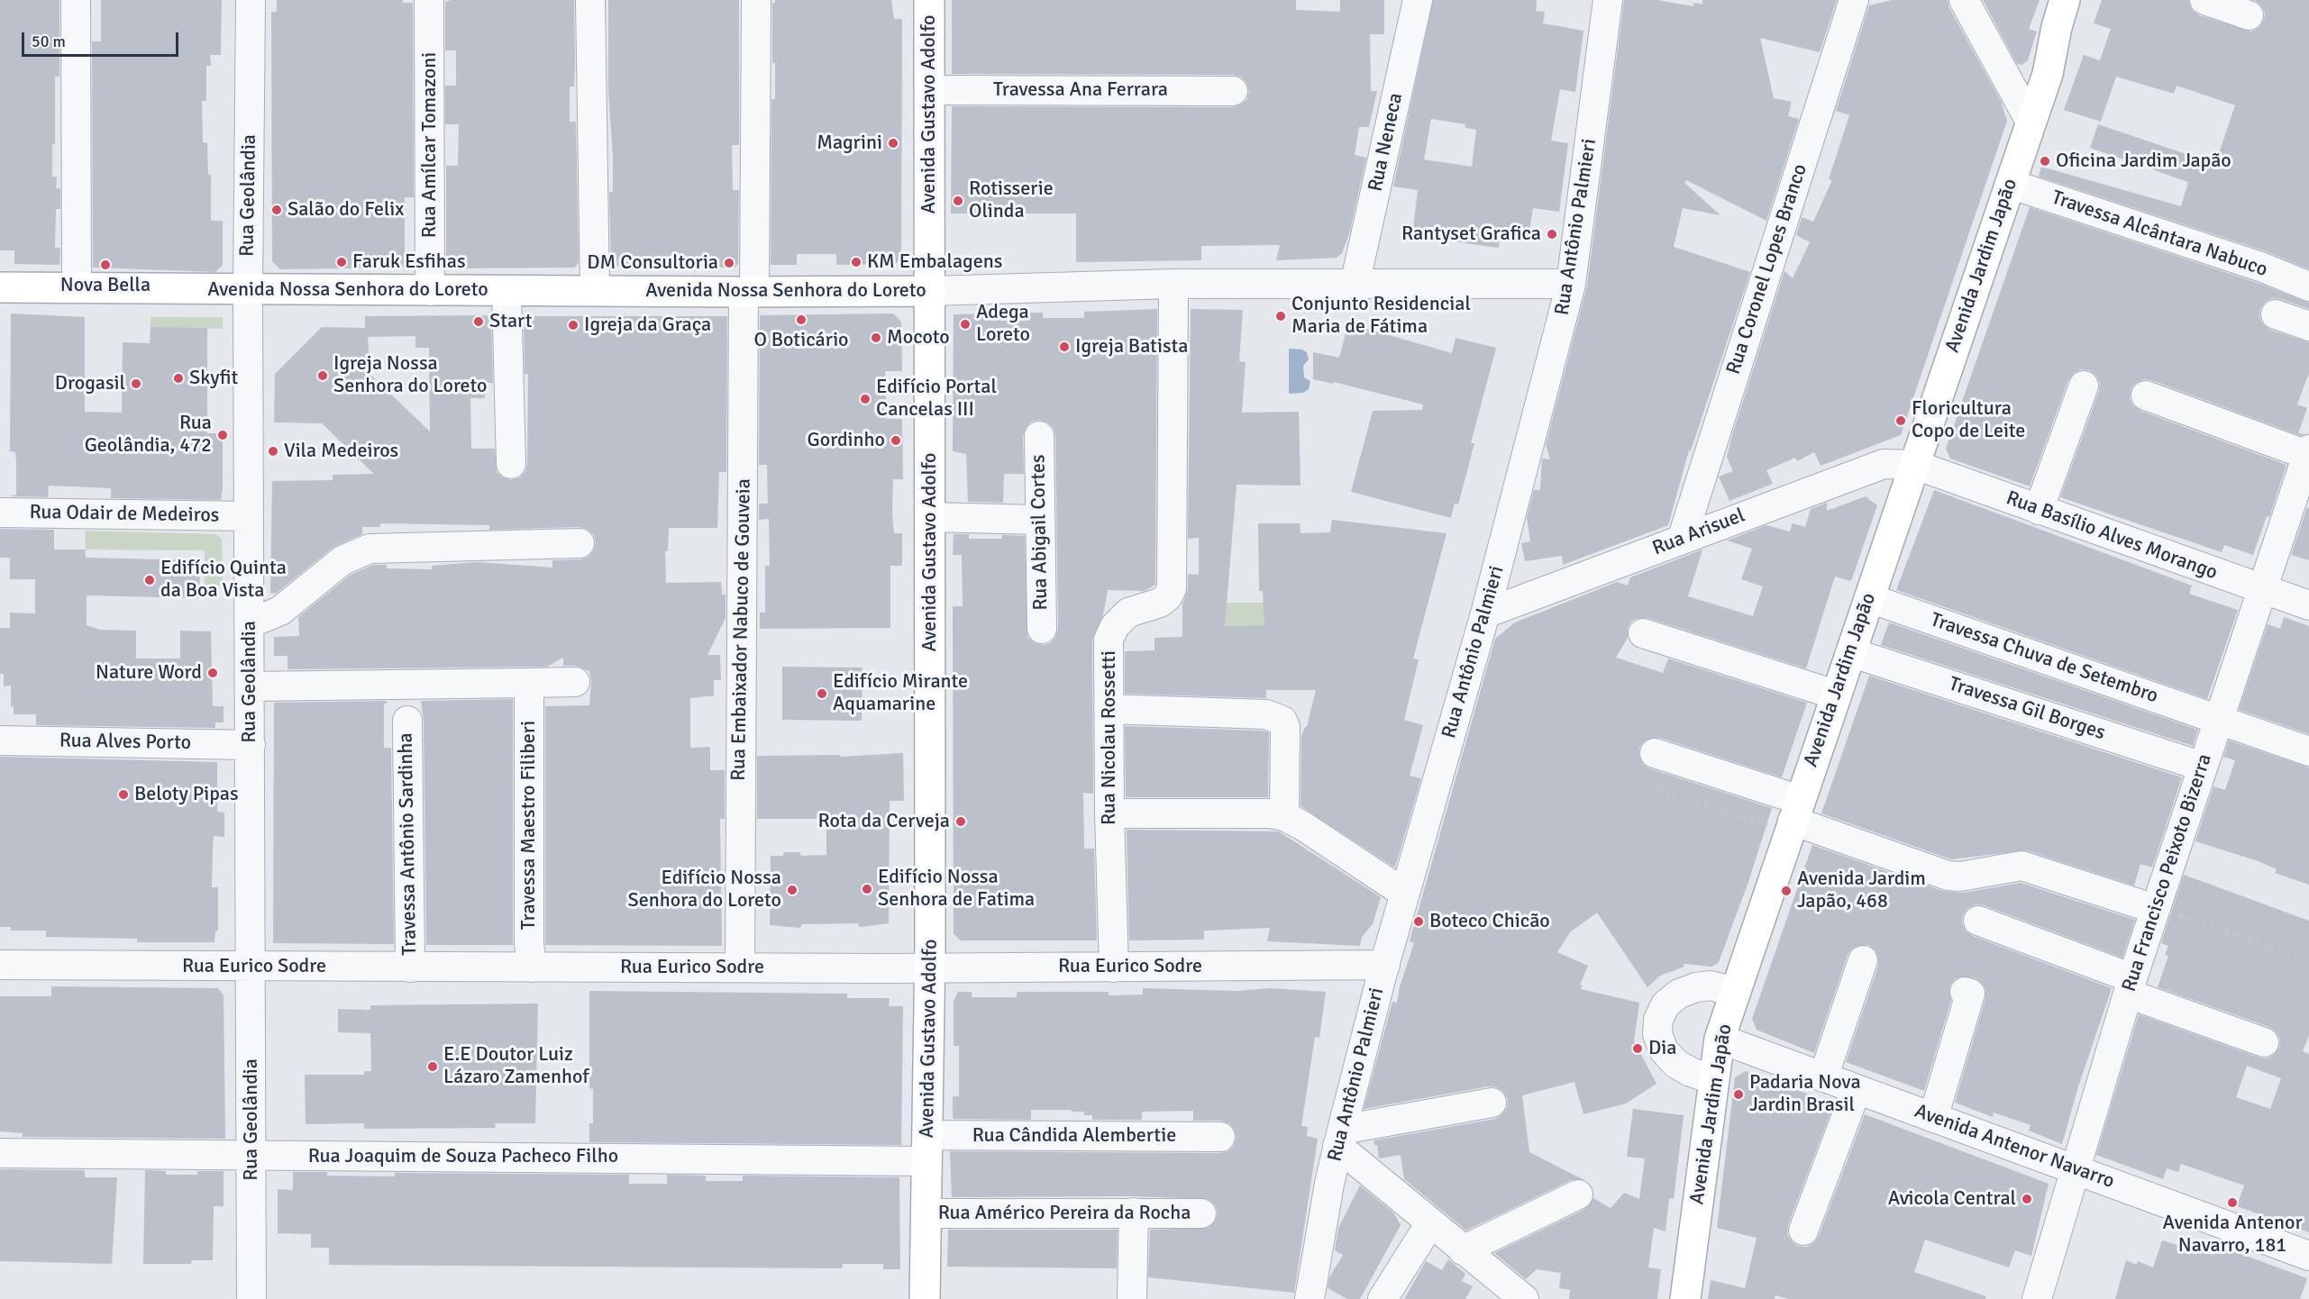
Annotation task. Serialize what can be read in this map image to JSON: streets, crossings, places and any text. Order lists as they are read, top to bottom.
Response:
{
  "streets": {
    "main road": ["Avenida Gustavo Adolfo", "Avenida Jardim Japão", "Avenida Nossa Senhora do Loreto"],
    "street": [
      "Travessa Ana Ferrara",
      "Rua Neneca",
      "Rua Amílcar Tomazoni",
      "Rua Geolândia",
      "Rua Antônio Palmieri",
      "Travessa Alcântara Nabuco",
      "Rua Coronel Lopes Branco",
      "Rua Odair de Medeiros",
      "Rua Abigail Cortes",
      "Rua Arisuel",
      "Rua Basílio Alves Morango",
      "Rua Embaixador Nabuco de Gouveia",
      "Travessa Chuva de Setembro",
      "Travessa Gil Borges",
      "Rua Nicolau Rossetti",
      "Rua Alves Porto",
      "Travessa Maestro Filiberi",
      "Travessa Antônio Sardinha",
      "Rua Francisco Peixoto Bizerra",
      "Rua Eurico Sodre",
      "Rua Cândida Alembertie",
      "Avenida Antenor Navarro",
      "Rua Joaquim de Souza Pacheco Filho",
      "Rua Américo Pereira da Rocha"
    ]
  },
  "crossings": [
    ["Travessa Ana Ferrara", "Avenida Gustavo Adolfo"],
    ["Avenida Gustavo Adolfo", "Avenida Nossa Senhora do Loreto"],
    ["Avenida Gustavo Adolfo", "Rua Eurico Sodre"],
    ["Avenida Gustavo Adolfo", "Rua Cândida Alembertie"],
    ["Avenida Gustavo Adolfo", "Rua Joaquim de Souza Pacheco Filho"],
    ["Avenida Gustavo Adolfo", "Rua Américo Pereira da Rocha"],
    ["Rua Neneca", "Avenida Nossa Senhora do Loreto"],
    ["Rua Amílcar Tomazoni", "Avenida Nossa Senhora do Loreto"],
    ["Rua Geolândia", "Avenida Nossa Senhora do Loreto"],
    ["Rua Geolândia", "Rua Odair de Medeiros"],
    ["Rua Geolândia", "Rua Alves Porto"],
    ["Rua Geolândia", "Rua Eurico Sodre"],
    ["Rua Geolândia", "Rua Joaquim de Souza Pacheco Filho"],
    ["Rua Antônio Palmieri", "Avenida Nossa Senhora do Loreto"],
    ["Rua Antônio Palmieri", "Rua Arisuel"],
    ["Rua Antônio Palmieri", "Rua Eurico Sodre"],
    ["Travessa Alcântara Nabuco", "Avenida Jardim Japão"],
    ["Avenida Jardim Japão", "Rua Arisuel"],
    ["Avenida Jardim Japão", "Rua Basílio Alves Morango"],
    ["Avenida Jardim Japão", "Travessa Chuva de Setembro"],
    ["Avenida Jardim Japão", "Travessa Gil Borges"],
    ["Avenida Jardim Japão", "Avenida Antenor Navarro"],
    ["Rua Coronel Lopes Branco", "Rua Arisuel"],
    ["Avenida Nossa Senhora do Loreto", "Rua Embaixador Nabuco de Gouveia"],
    ["Avenida Nossa Senhora do Loreto", "Rua Nicolau Rossetti"],
    ["Rua Arisuel", "Rua Basílio Alves Morango"],
    ["Rua Basílio Alves Morango", "Rua Francisco Peixoto Bizerra"],
    ["Rua Embaixador Nabuco de Gouveia", "Rua Eurico Sodre"],
    ["Travessa Chuva de Setembro", "Rua Francisco Peixoto Bizerra"],
    ["Travessa Gil Borges", "Rua Francisco Peixoto Bizerra"],
    ["Rua Nicolau Rossetti", "Rua Eurico Sodre"],
    ["Travessa Maestro Filiberi", "Rua Eurico Sodre"],
    ["Travessa Antônio Sardinha", "Rua Eurico Sodre"],
    ["Rua Francisco Peixoto Bizerra", "Avenida Antenor Navarro"],
    ["Rua Cândida Alembertie", "Rua Joaquim de Souza Pacheco Filho"]
  ],
  "places": [
    "Magrini",
    "Oficina Jardim Japão",
    "Rotisserie Olinda",
    "Salão do Felix",
    "Rantyset Grafica",
    "Faruk Esfihas",
    "KM Embalagens",
    "DM Consultoria",
    "Nova Bella",
    "Conjunto Residencial Maria de Fátima",
    "O Boticário",
    "Start",
    "Adega Loreto",
    "Igreja da Graça",
    "Mocoto",
    "Igreja Batista",
    "Igreja Nossa Senhora do Loreto",
    "Skyfit",
    "Drogasil",
    "Edifício Portal Cancelas III",
    "Floricultura Copo de Leite",
    "Rua Geolândia, 472",
    "Gordinho",
    "Vila Medeiros",
    "Edifício Quinta da Boa Vista",
    "Nature Word",
    "Edifício Mirante Aquamarine",
    "Beloty Pipas",
    "Rota da Cerveja",
    "Edifício Nossa Senhora de Fatima",
    "Edifício Nossa Senhora do Loreto",
    "Avenida Jardim Japão, 468",
    "Boteco Chicão",
    "Dia",
    "E.E Doutor Luiz Lázaro Zamenhof",
    "Padaria Nova Jardin Brasil",
    "Avicola Central",
    "Avenida Antenor Navarro, 181"
  ],
  "scale_bar": "50 m"
}
